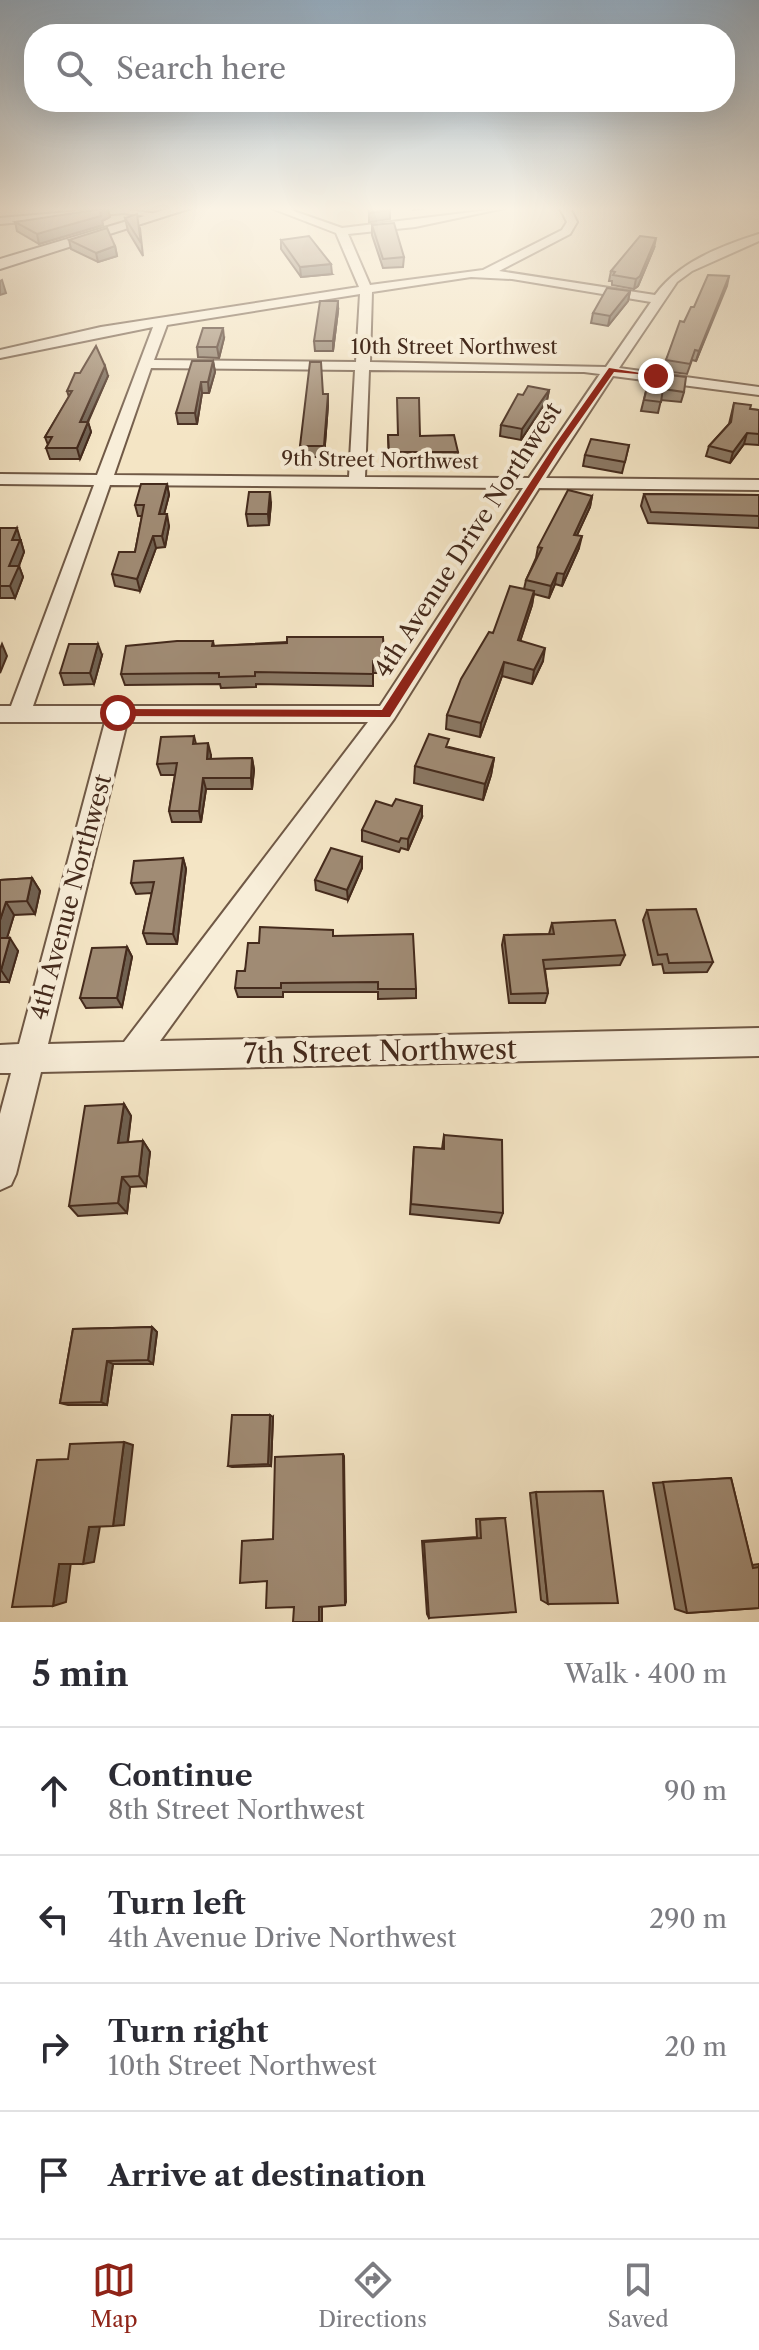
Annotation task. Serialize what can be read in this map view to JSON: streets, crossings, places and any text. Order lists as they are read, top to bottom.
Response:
{
  "streets": {
    "street": [
      "10th Street Northwest",
      "9th Street Northwest",
      "4th Avenue Drive Northwest",
      "4th Avenue Northwest",
      "7th Street Northwest"
    ]
  },
  "crossings": [
    ["10th Street Northwest", "4th Avenue Drive Northwest"],
    ["9th Street Northwest", "4th Avenue Drive Northwest"],
    ["4th Avenue Drive Northwest", "7th Street Northwest"],
    ["4th Avenue Northwest", "7th Street Northwest"]
  ],
  "page": {
    "search": "Search here",
    "heading": ["5 min", "Walk · 400 m"],
    "list": [
      ["Continue", "8th Street Northwest", "90 m"],
      ["Turn left", "4th Avenue Drive Northwest", "290 m"],
      ["Turn right", "10th Street Northwest", "20 m"],
      "Arrive at destination"
    ],
    "nav": ["Map", "Directions", "Saved"]
  }
}
